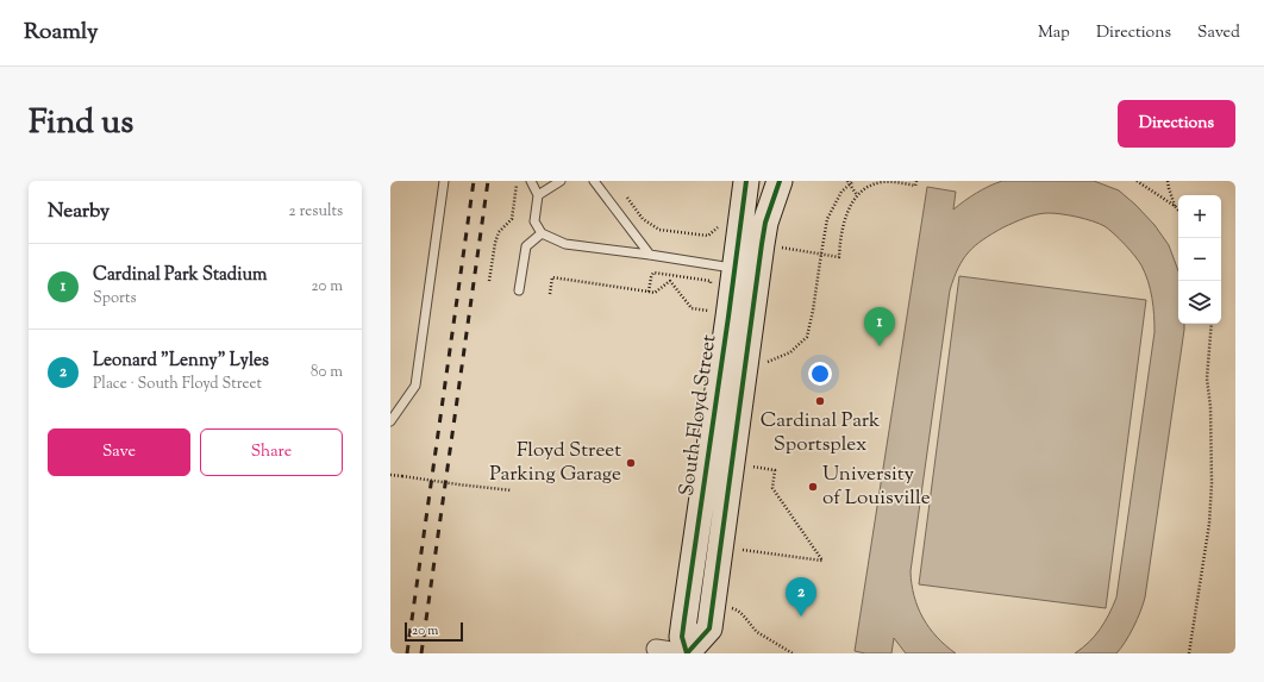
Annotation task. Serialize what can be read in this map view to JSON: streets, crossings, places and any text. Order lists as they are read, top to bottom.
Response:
{
  "streets": {
    "street": ["South Floyd Street"]
  },
  "places": ["Cardinal Park Sportsplex", "Floyd Street Parking Garage", "University of Louisville"],
  "scale_bar": "20 m",
  "page": {
    "header": "Roamly",
    "nav": ["Map", "Directions", "Saved"],
    "title": "Find us",
    "buttons": [
      "Directions",
      ["Save", "Share"]
    ],
    "heading": ["Nearby", "2 results"],
    "map_buttons": ["+", "−"],
    "list": [
      {
        "mark": "1",
        "name": "Cardinal Park Stadium",
        "note": "Sports",
        "value": "20 m"
      },
      {
        "mark": "2",
        "name": "Leonard \"Lenny\" Lyles",
        "note": "Place · South Floyd Street",
        "value": "80 m"
      }
    ],
    "pins": ["1", "2"],
    "scale": "20 m"
  }
}
